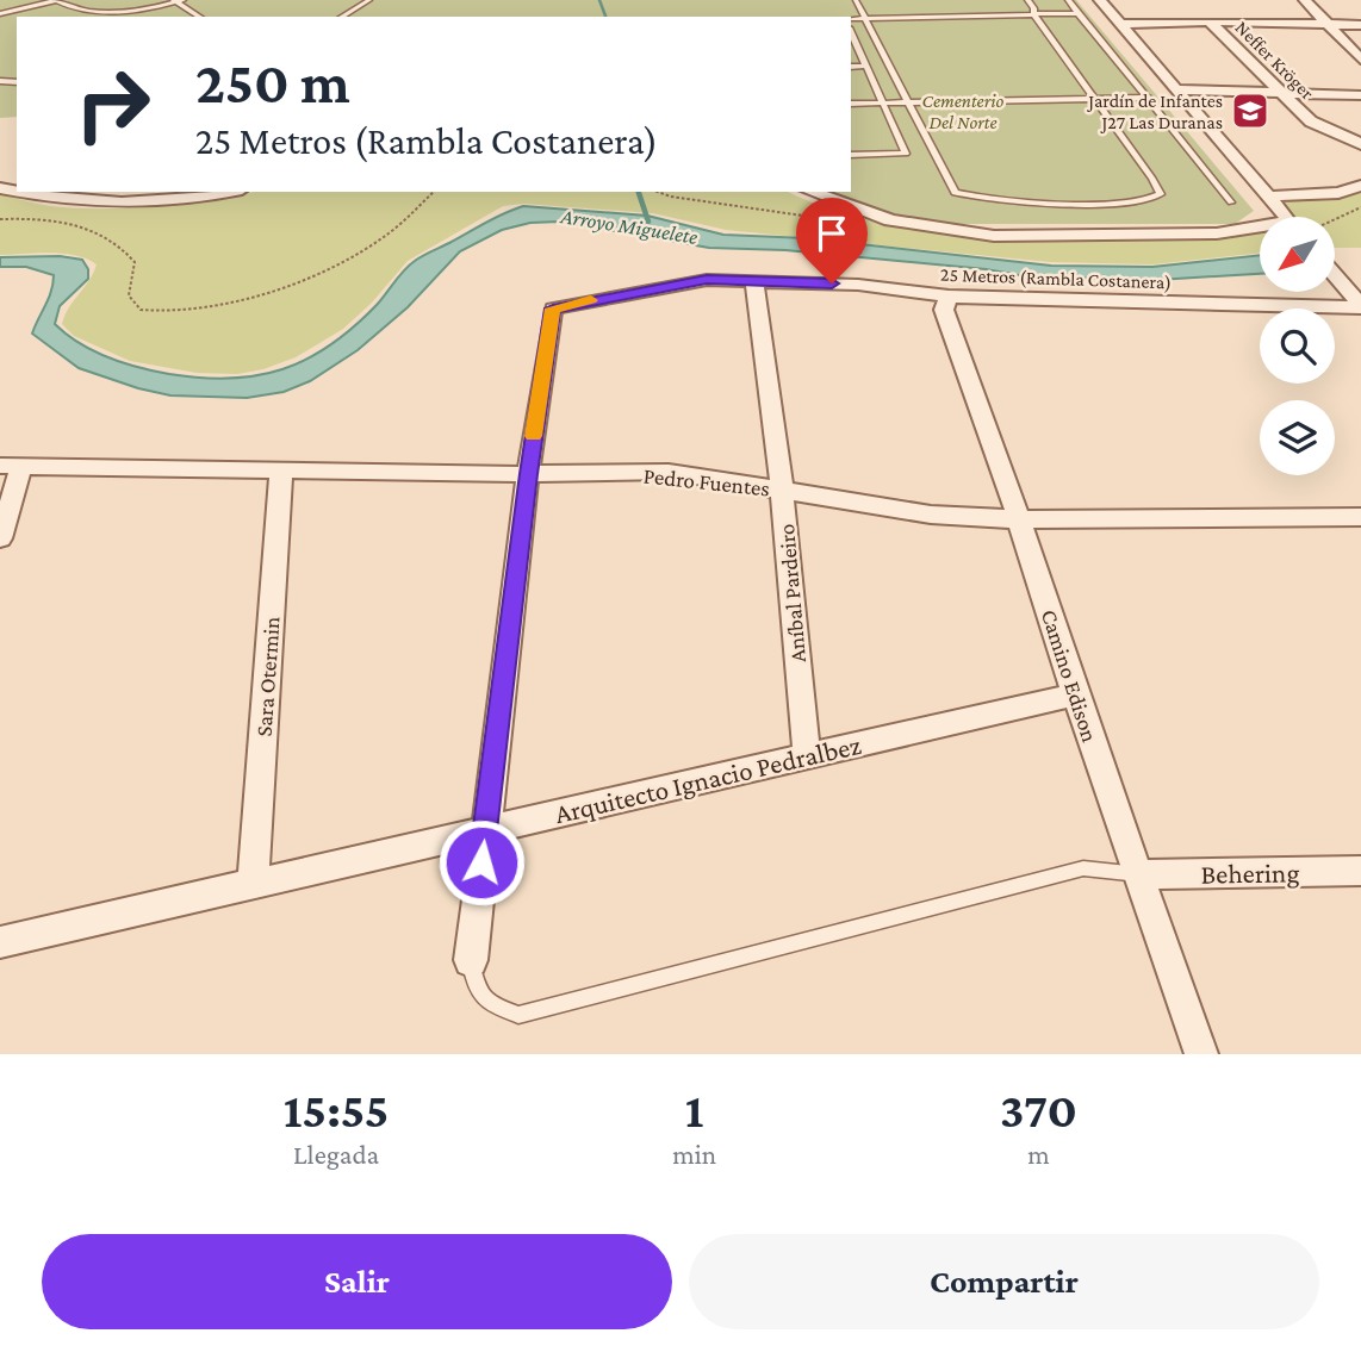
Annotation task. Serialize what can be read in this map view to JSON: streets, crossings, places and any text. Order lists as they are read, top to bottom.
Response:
{
  "streets": {
    "street": [
      "Neffer Kröger",
      "25 Metros (Rambla Costanera)",
      "Pedro Fuentes",
      "Aníbal Pardeiro",
      "Camino Edison",
      "Sara Otermin",
      "Arquitecto Ignacio Pedralbez",
      "Behering"
    ]
  },
  "crossings": [
    ["25 Metros (Rambla Costanera)", "Pedro Fuentes"],
    ["25 Metros (Rambla Costanera)", "Aníbal Pardeiro"],
    ["25 Metros (Rambla Costanera)", "Camino Edison"],
    ["Pedro Fuentes", "Aníbal Pardeiro"],
    ["Pedro Fuentes", "Camino Edison"],
    ["Pedro Fuentes", "Sara Otermin"],
    ["Aníbal Pardeiro", "Arquitecto Ignacio Pedralbez"],
    ["Camino Edison", "Arquitecto Ignacio Pedralbez"],
    ["Camino Edison", "Behering"],
    ["Sara Otermin", "Arquitecto Ignacio Pedralbez"]
  ],
  "water": ["Arroyo Miguelete"],
  "parks": ["Cementerio Del Norte"],
  "places": {
    "school or university": ["Jardín de Infantes J27 Las Duranas"]
  },
  "north": "bottom left",
  "page": {
    "turn": ["250 m", "25 Metros (Rambla Costanera)"],
    "eta": [
      "15:55",
      "Llegada",
      "1",
      "min",
      "370",
      "m"
    ],
    "buttons": ["Salir", "Compartir"]
  }
}
